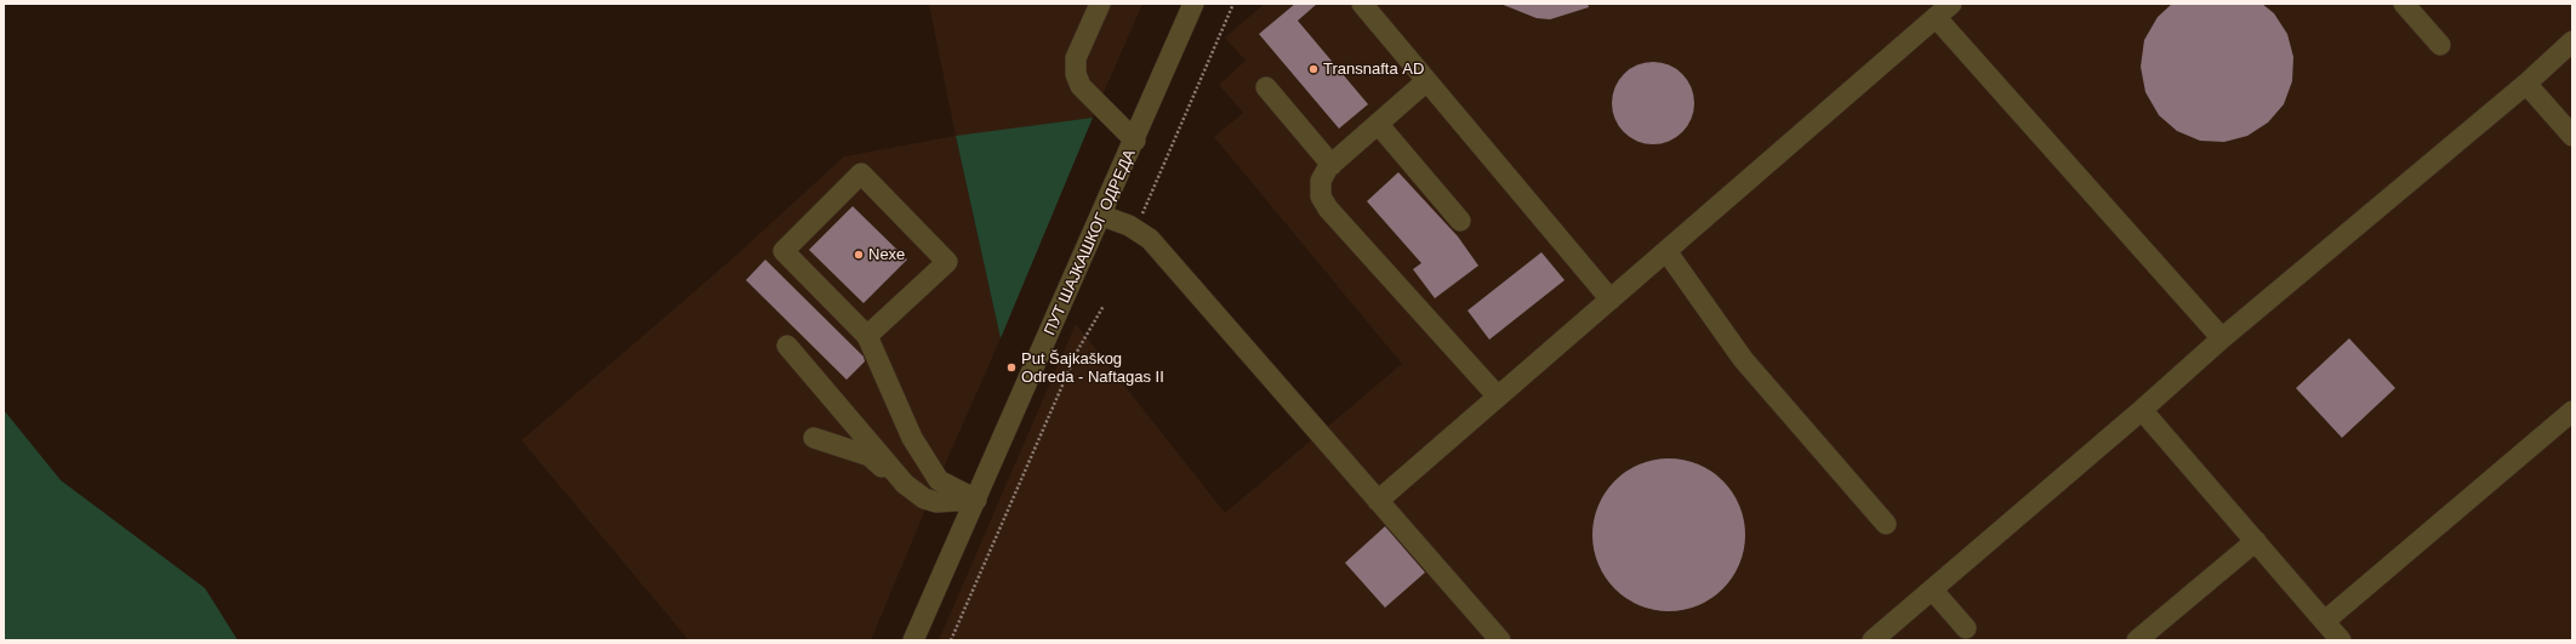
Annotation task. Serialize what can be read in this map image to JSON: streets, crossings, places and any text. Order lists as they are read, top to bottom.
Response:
{
  "streets": {
    "street": ["ПУТ ШАЈКАШКОГ ОДРЕДА"]
  },
  "places": ["Transnafta AD", "Nexe", "Put Šajkaškog Odreda - Naftagas II"]
}
